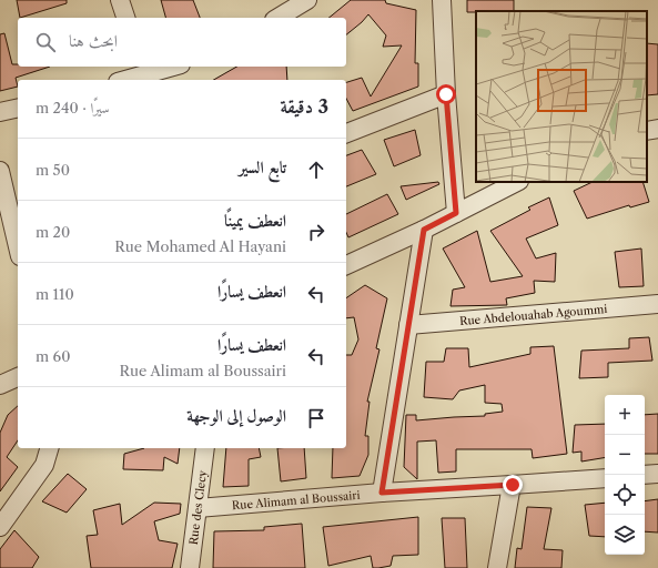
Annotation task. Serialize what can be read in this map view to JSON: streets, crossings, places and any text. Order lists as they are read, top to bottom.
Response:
{
  "streets": {
    "street": ["Rue Abdelouahab Agoummi", "Rue Alimam al Boussairi", "Rue des Clecy"]
  },
  "crossings": [
    ["Rue Alimam al Boussairi", "Rue des Clecy"]
  ],
  "page": {
    "search": "ابحث هنا",
    "heading": ["3 دقيقة", "سيرًا · 240 m"],
    "list": [
      ["تابع السير", "50 m"],
      ["انعطف يمينًا", "Rue Mohamed Al Hayani", "20 m"],
      ["انعطف يسارًا", "110 m"],
      ["انعطف يسارًا", "Rue Alimam al Boussairi", "60 m"],
      "الوصول إلى الوجهة"
    ],
    "map_buttons": ["+", "−"]
  }
}
